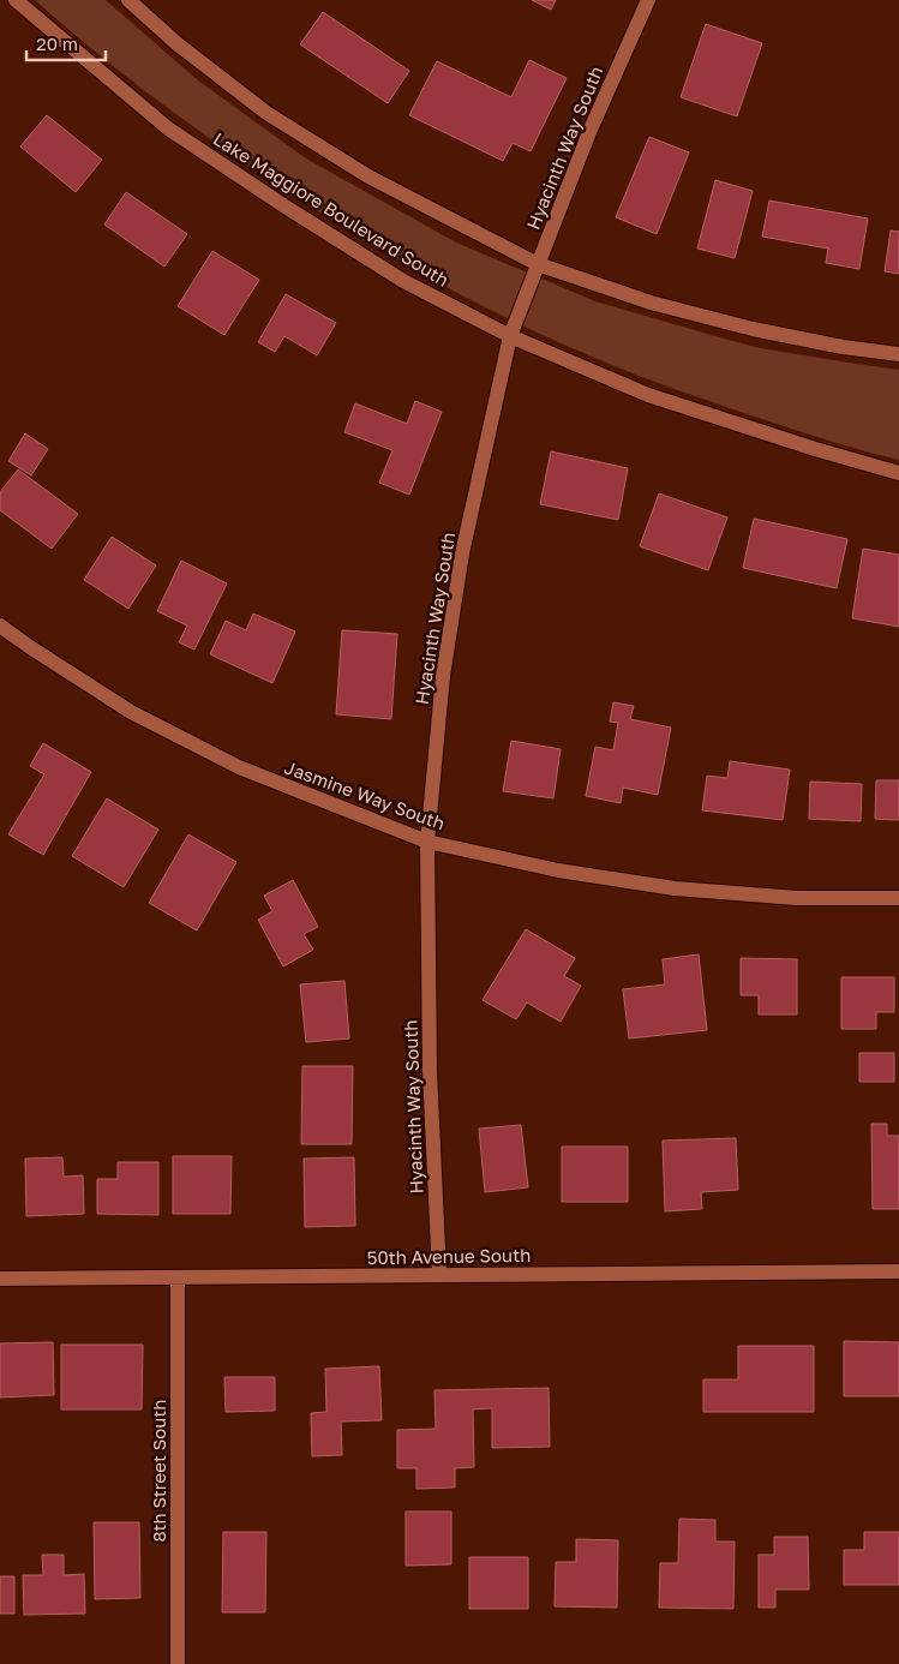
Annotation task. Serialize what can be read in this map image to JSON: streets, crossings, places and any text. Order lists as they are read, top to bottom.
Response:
{
  "streets": {
    "street": [
      "Hyacinth Way South",
      "Lake Maggiore Boulevard South",
      "Jasmine Way South",
      "50th Avenue South",
      "8th Street South"
    ]
  },
  "crossings": [
    ["Hyacinth Way South", "Lake Maggiore Boulevard South"],
    ["Hyacinth Way South", "Jasmine Way South"],
    ["Hyacinth Way South", "50th Avenue South"],
    ["50th Avenue South", "8th Street South"]
  ],
  "scale_bar": "20 m"
}
